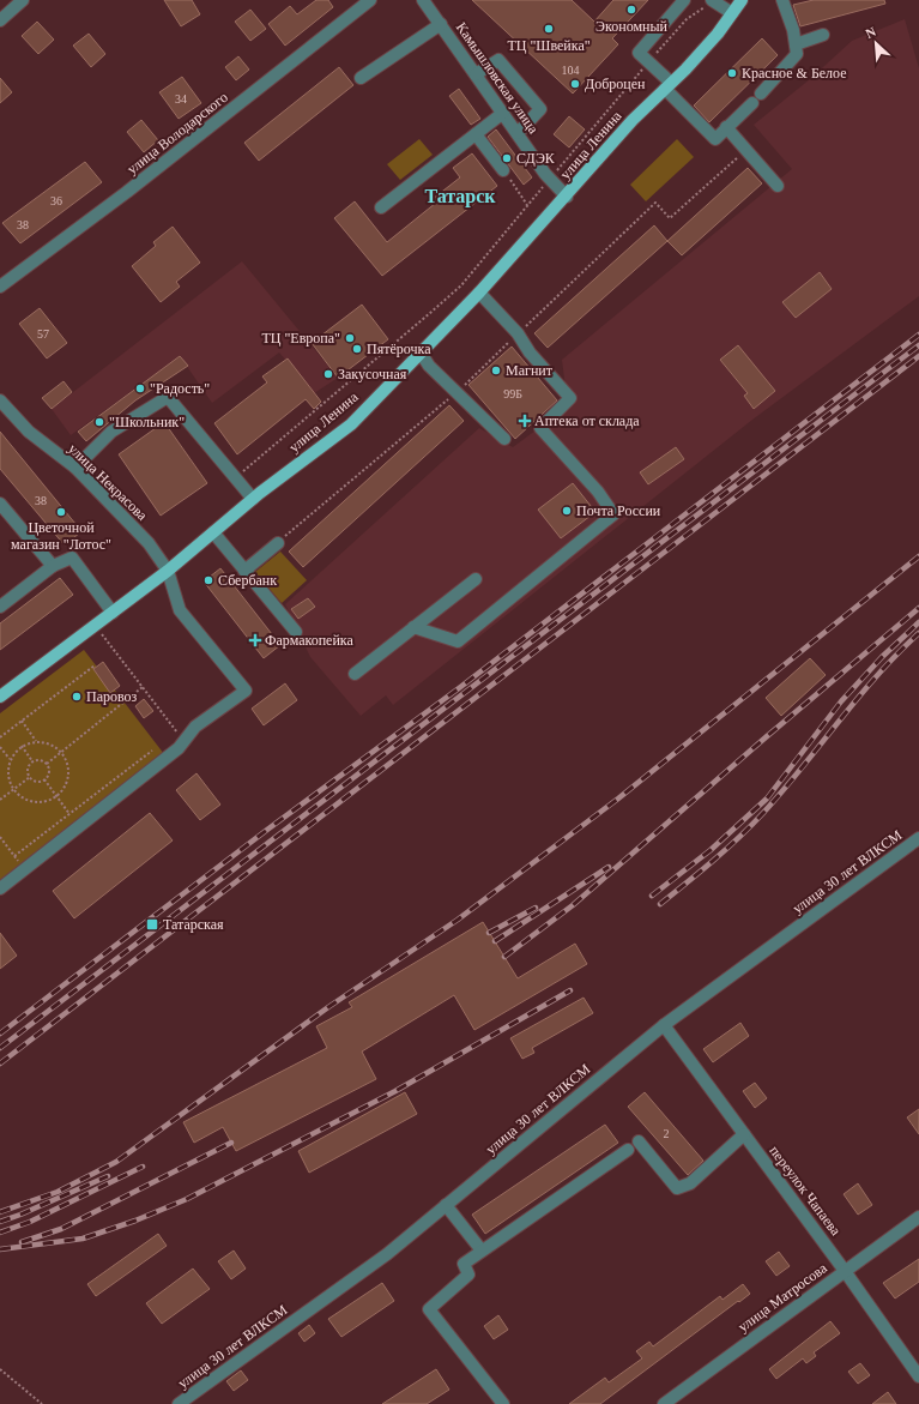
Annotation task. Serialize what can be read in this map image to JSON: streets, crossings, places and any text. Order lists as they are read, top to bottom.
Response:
{
  "streets": {
    "main road": ["улица Ленина"],
    "street": [
      "Камышловская улица",
      "улица Володарского",
      "улица Некрасова",
      "улица 30 лет ВЛКСМ",
      "переулок Чапаева",
      "улица Матросова"
    ]
  },
  "crossings": [
    ["Камышловская улица", "улица Ленина"],
    ["улица Ленина", "улица Некрасова"],
    ["улица 30 лет ВЛКСМ", "переулок Чапаева"],
    ["переулок Чапаева", "улица Матросова"]
  ],
  "districts": ["Татарск"],
  "places": {
    "other": [
      "Экономный",
      "ТЦ \"Швейка\"",
      "Красное & Белое",
      "Доброцен",
      "СДЭК",
      "ТЦ \"Европа\"",
      "Пятёрочка",
      "Магнит",
      "Закусочная",
      "\"Радость\"",
      "\"Школьник\"",
      "Почта России",
      "Цветочной магазин \"Лотос\"",
      "Сбербанк",
      "Паровоз"
    ],
    "health": ["Аптека от склада", "Фармакопейка"],
    "transit": ["Татарская"]
  },
  "house_numbers": [
    "104",
    "34",
    "36",
    "38",
    "57",
    "99Б",
    "38",
    "2"
  ],
  "north": "top left"
}
